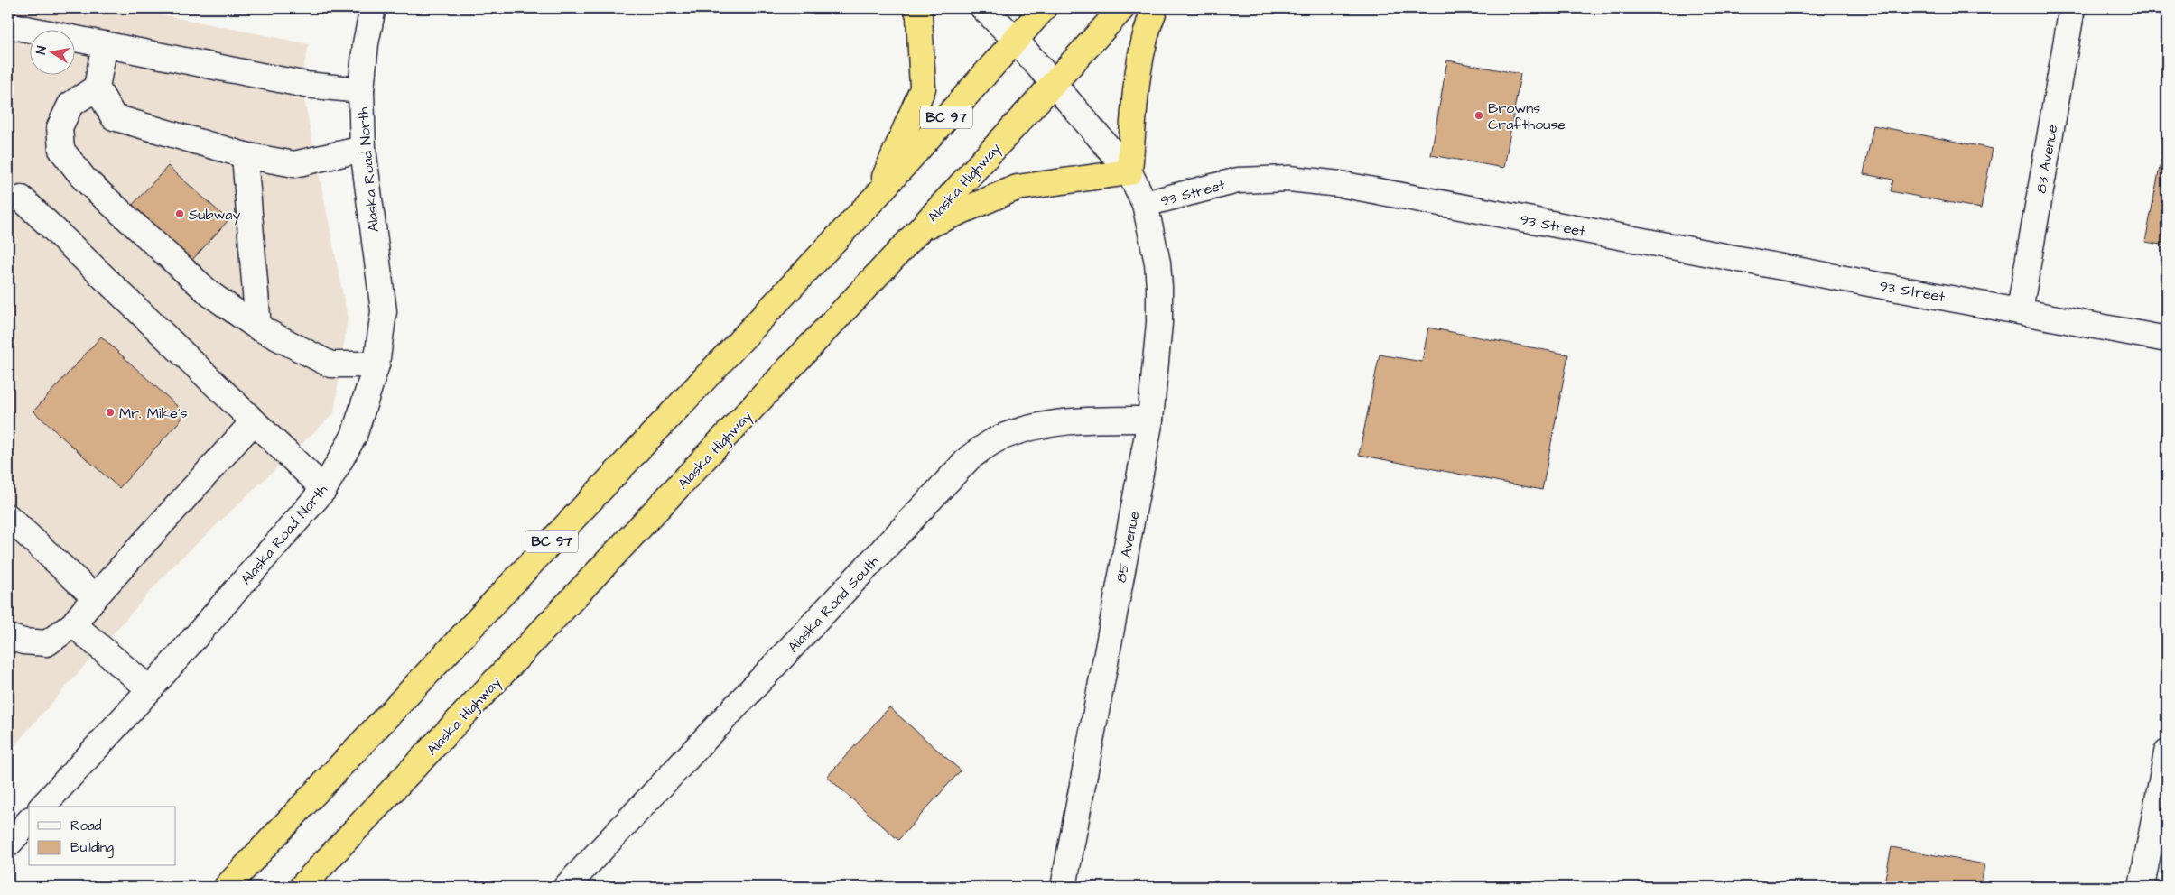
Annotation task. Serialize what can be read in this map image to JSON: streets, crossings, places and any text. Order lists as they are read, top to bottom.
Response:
{
  "streets": {
    "highway": ["BC 97", "Alaska Highway"],
    "street": [
      "83 Avenue",
      "Alaska Road North",
      "93 Street",
      "85 Avenue",
      "Alaska Road South"
    ]
  },
  "crossings": [
    ["BC 97", "93 Street"],
    ["83 Avenue", "93 Street"],
    ["Alaska Highway", "93 Street"],
    ["93 Street", "85 Avenue"],
    ["85 Avenue", "Alaska Road South"]
  ],
  "places": ["Browns Crafthouse", "Subway", "Mr. Mike's"],
  "legend": ["Road", "Building"],
  "north": "left"
}
